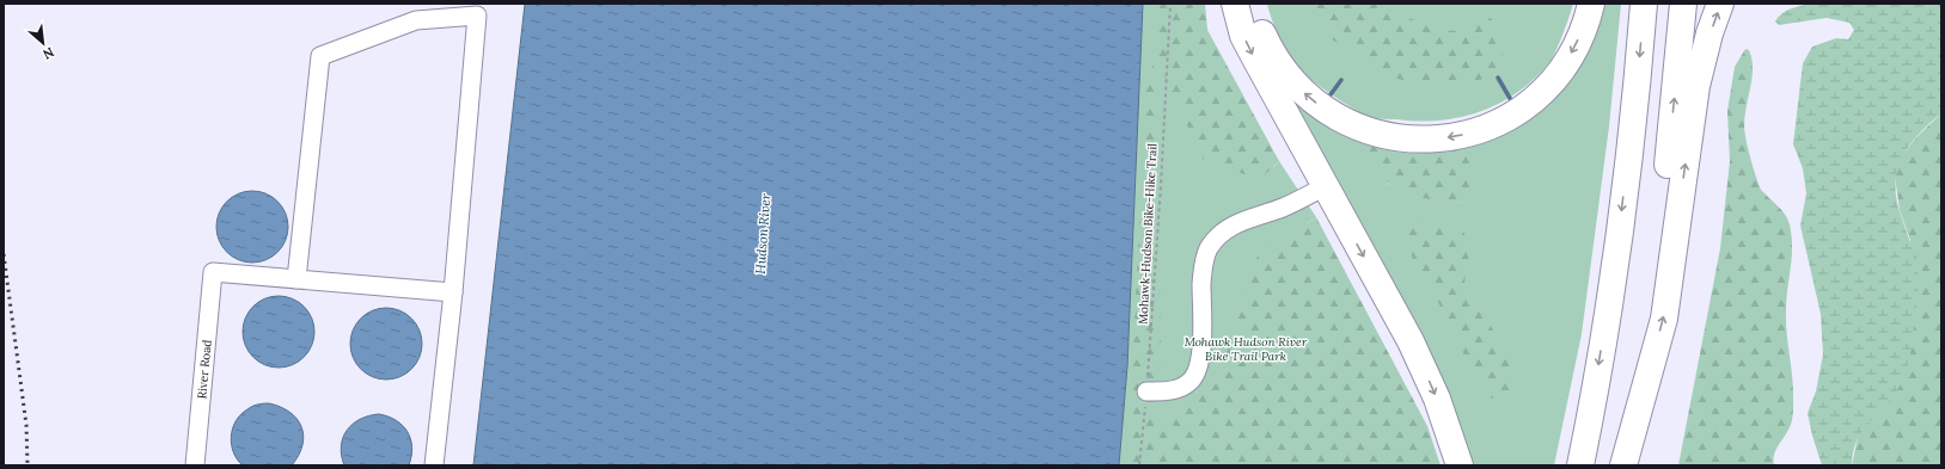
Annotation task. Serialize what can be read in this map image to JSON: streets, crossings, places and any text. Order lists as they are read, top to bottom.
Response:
{
  "streets": {
    "street": ["River Road"],
    "path": ["Mohawk-Hudson Bike-Hike Trail"]
  },
  "water": ["Hudson River"],
  "parks": ["Mohawk Hudson River Bike Trail Park"],
  "north": "bottom right"
}
